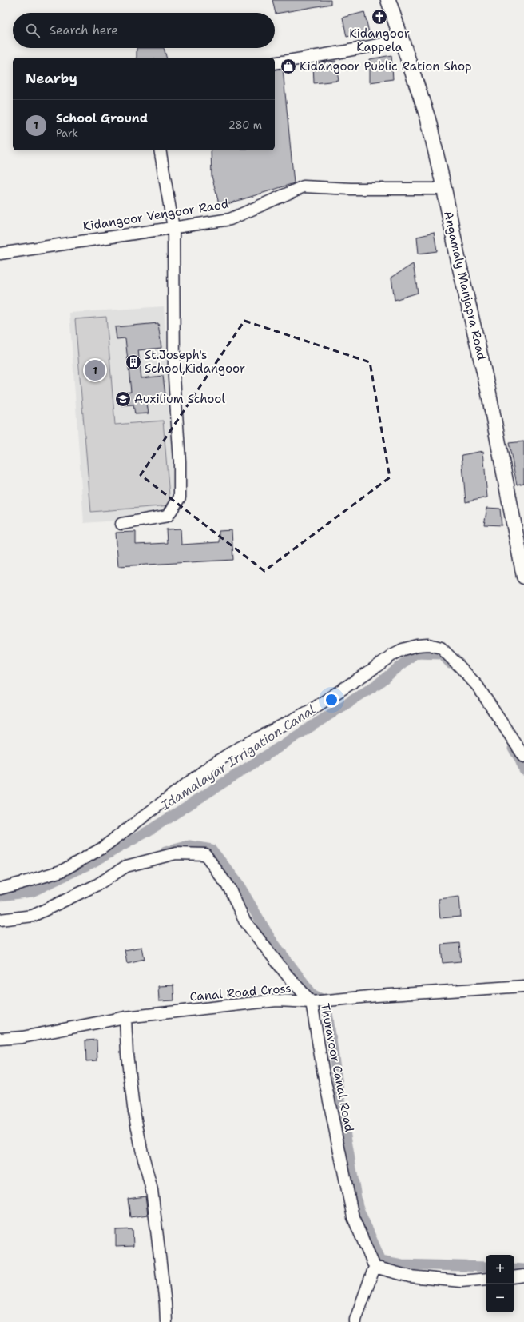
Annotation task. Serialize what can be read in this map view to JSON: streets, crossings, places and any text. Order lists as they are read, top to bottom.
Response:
{
  "streets": {
    "main road": ["Angamaly Manjapra Road"],
    "street": ["Kidangoor Vengoor Raod", "Canal Road Cross", "Thuravoor Canal Road"]
  },
  "crossings": [
    ["Kidangoor Vengoor Raod", "Angamaly Manjapra Road"],
    ["Canal Road Cross", "Thuravoor Canal Road"]
  ],
  "water": ["Idamalayar Irrigation Canal"],
  "places": {
    "church": ["Kidangoor Kappela"],
    "shop": ["Kidangoor Public Ration Shop"],
    "building": ["St.Joseph's School,Kidangoor"],
    "school or university": ["Auxilium School"]
  },
  "page": {
    "search": "Search here",
    "heading": "Nearby",
    "list": [
      {
        "mark": "1",
        "name": "School Ground",
        "note": "Park",
        "value": "280 m"
      }
    ],
    "pins": "1",
    "map_buttons": ["+", "−"]
  }
}
